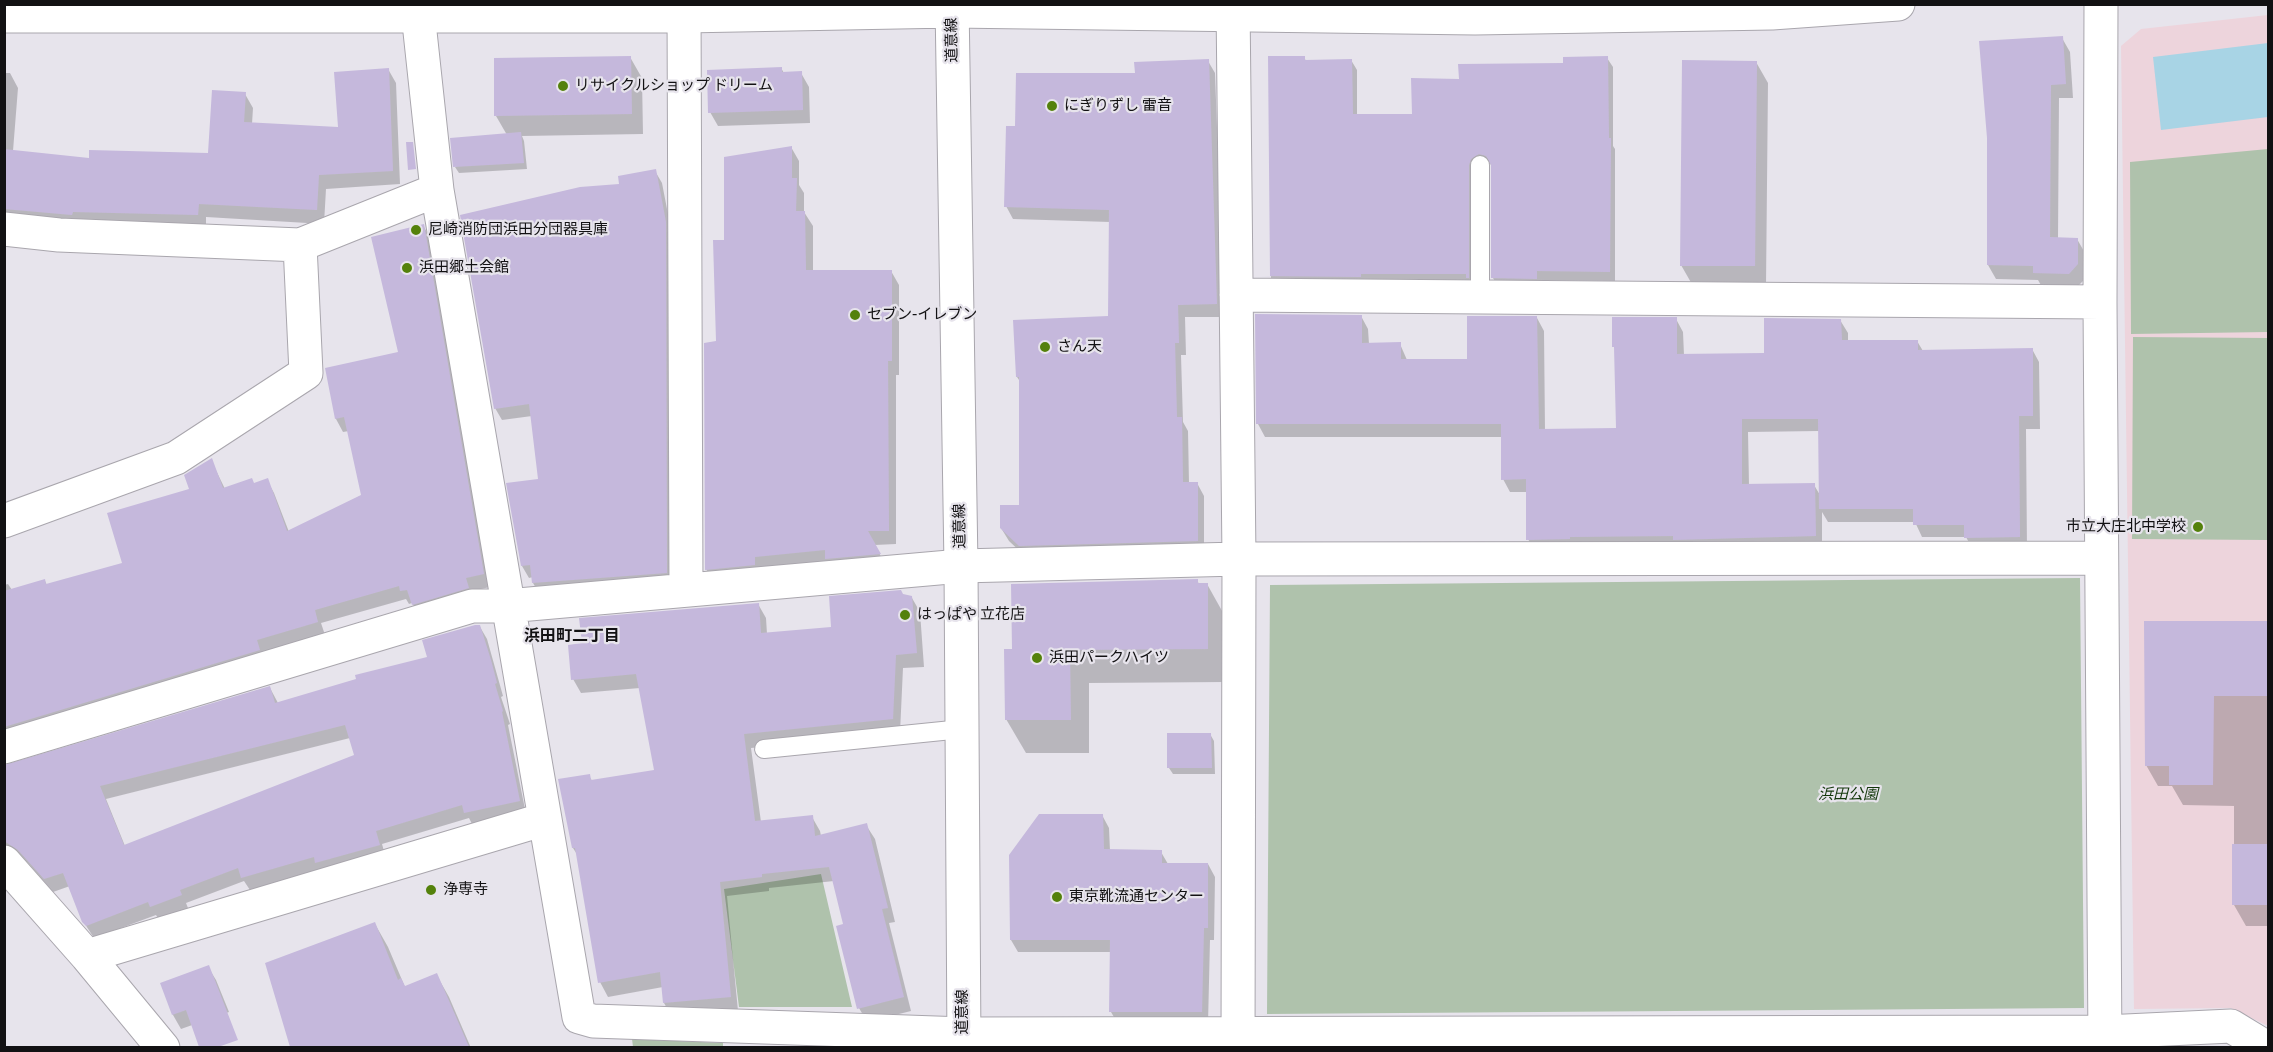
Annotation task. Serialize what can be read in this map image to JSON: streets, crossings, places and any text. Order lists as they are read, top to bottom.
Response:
{
  "streets": {
    "street": ["道意線"]
  },
  "districts": ["浜田町二丁目"],
  "parks": ["浜田公園"],
  "places": [
    "リサイクルショップ ドリーム",
    "にぎりずし 雷音",
    "尼崎消防団浜田分団器具庫",
    "浜田郷土会館",
    "セブン-イレブン",
    "さん天",
    "市立大庄北中学校",
    "はっぱや 立花店",
    "浜田パークハイツ",
    "浄専寺",
    "東京靴流通センター"
  ]
}
